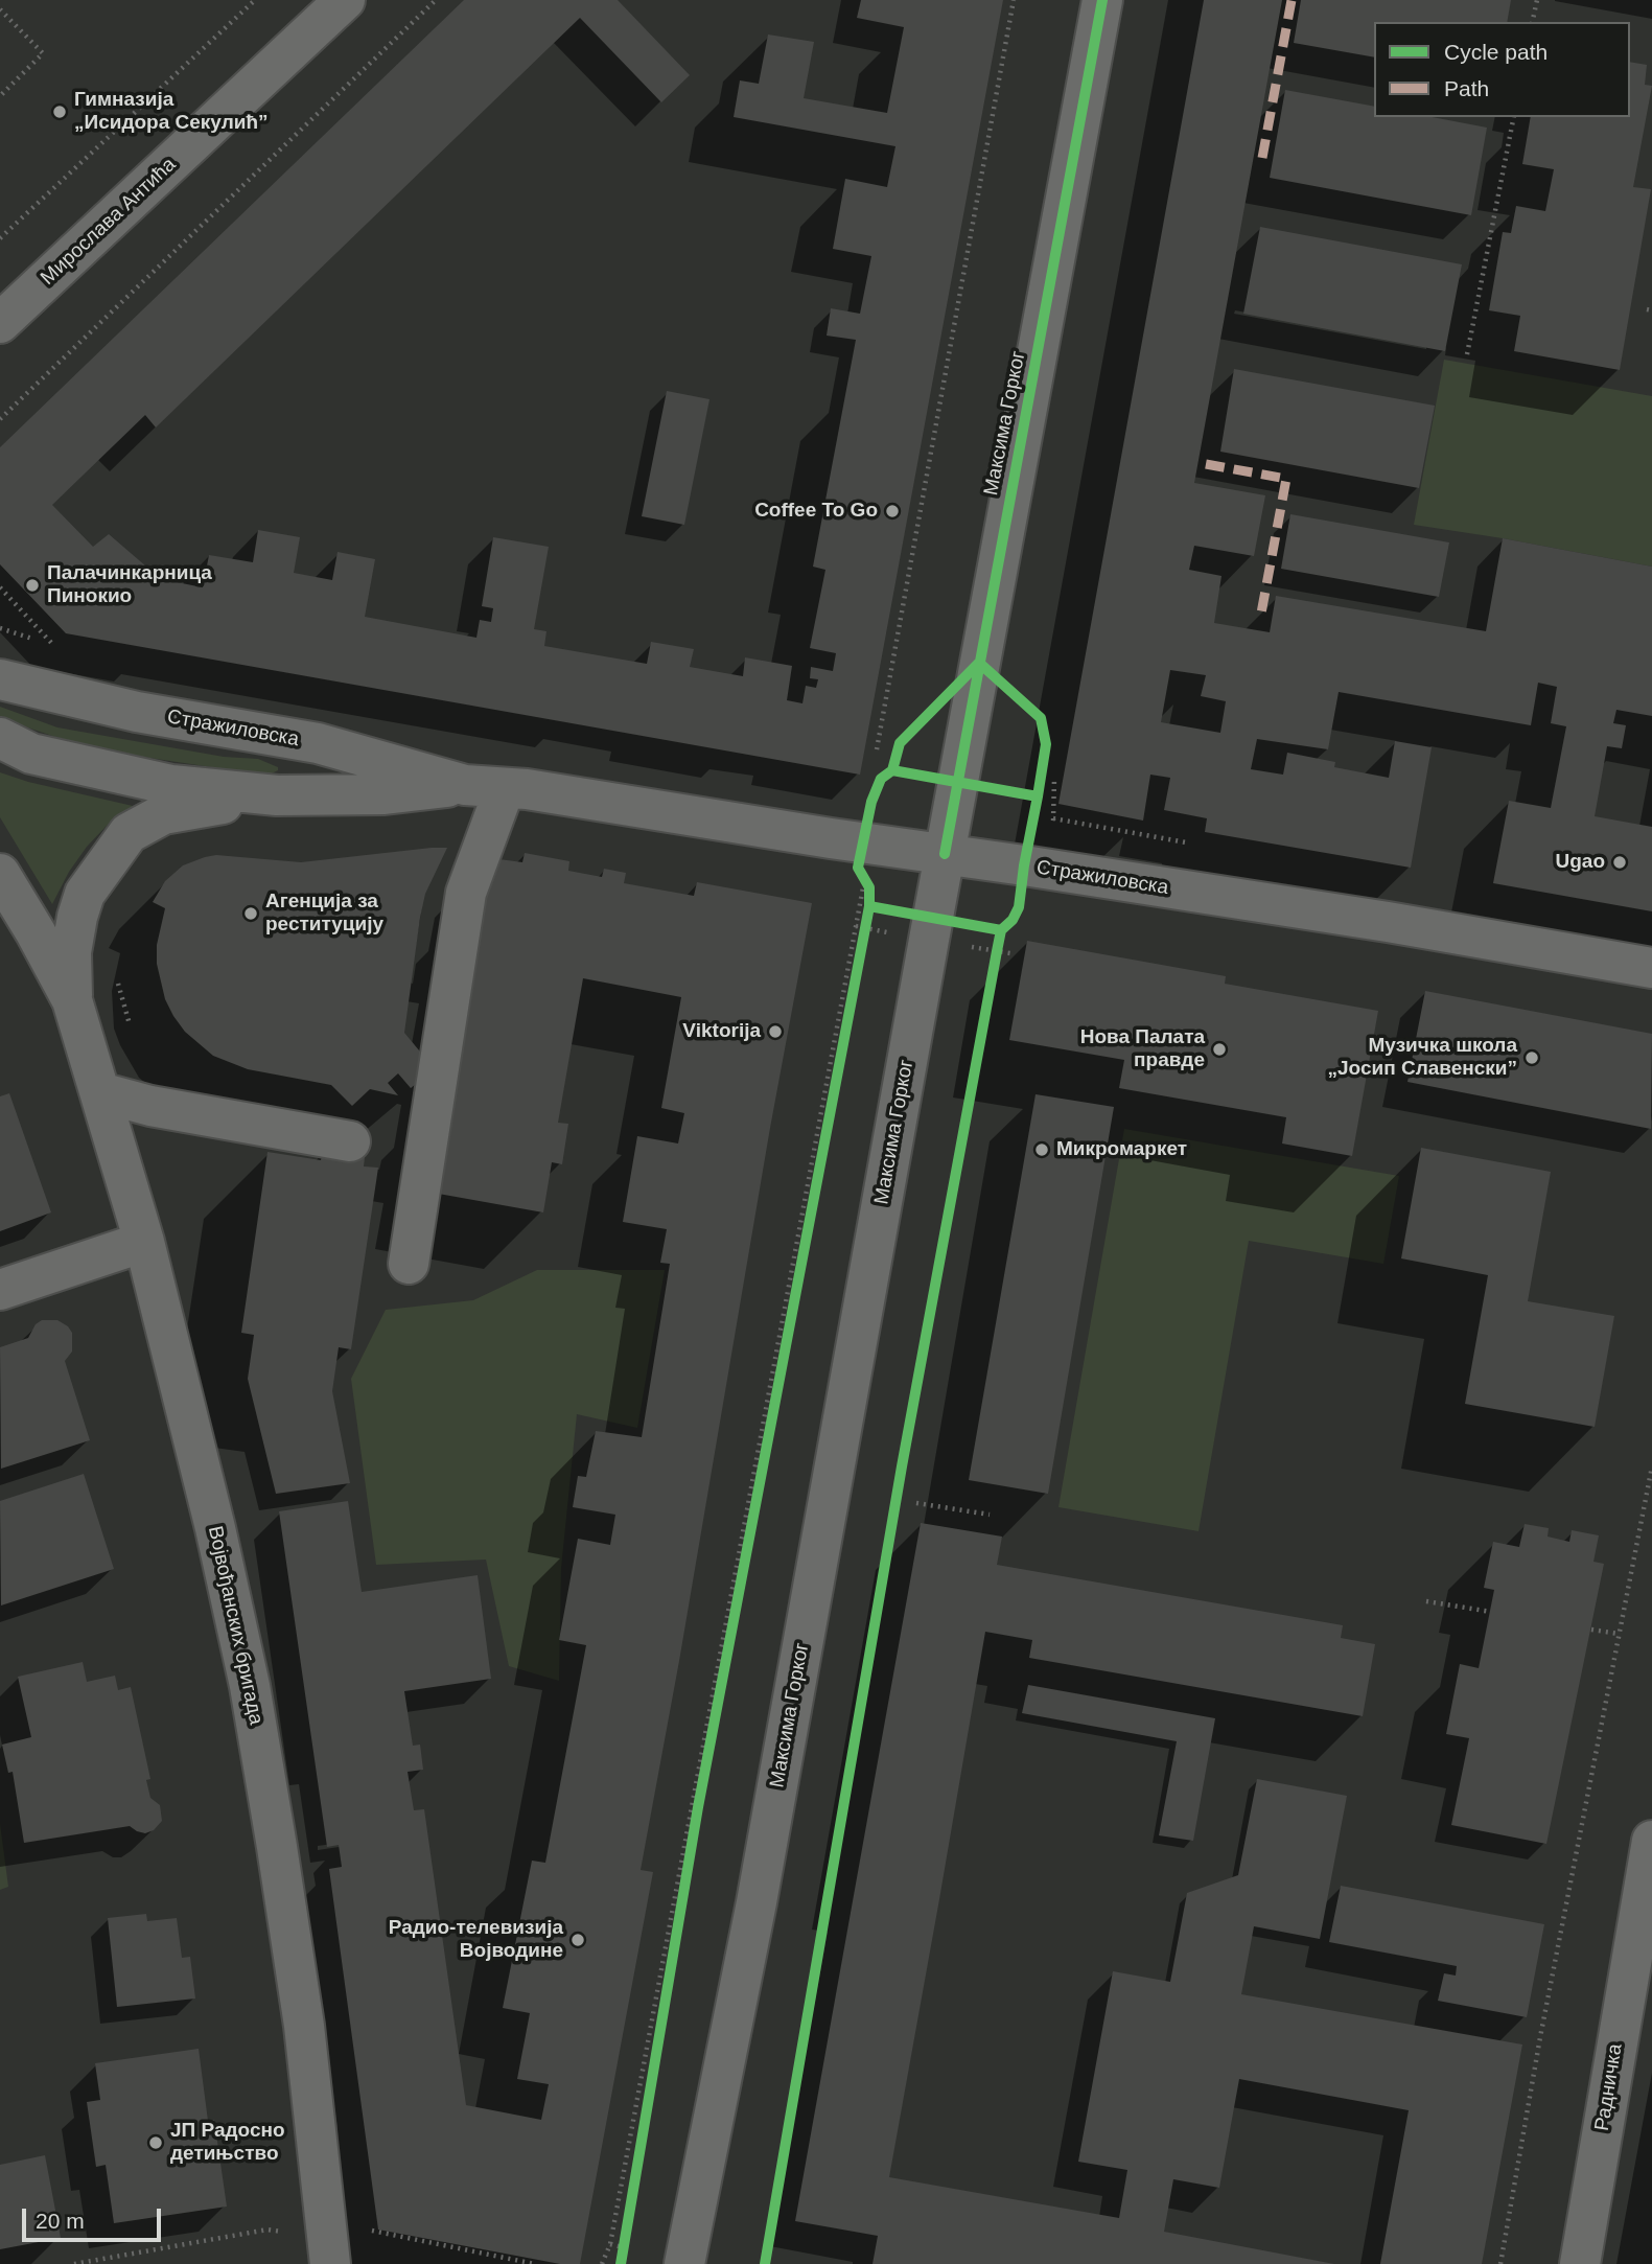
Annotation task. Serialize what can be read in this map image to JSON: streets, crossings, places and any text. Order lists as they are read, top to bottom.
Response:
{
  "streets": {
    "street": [
      "Мирослава Антића",
      "Максима Горког",
      "Стражиловска",
      "Војвођанских бригада",
      "Радничка"
    ]
  },
  "crossings": [
    ["Максима Горког", "Стражиловска"],
    ["Стражиловска", "Војвођанских бригада"]
  ],
  "places": [
    "Гимназија „Исидора Секулић”",
    "Coffee To Go",
    "Палачинкарница Пинокио",
    "Ugao",
    "Агенција за реституцију",
    "Viktorija",
    "Нова Палата правде",
    "Музичка школа „Јосип Славенски”",
    "Микромаркет",
    "Радио-телевизија Војводине",
    "ЈП Радосно детињство"
  ],
  "legend": ["Cycle path", "Path"],
  "scale_bar": "20 m"
}
